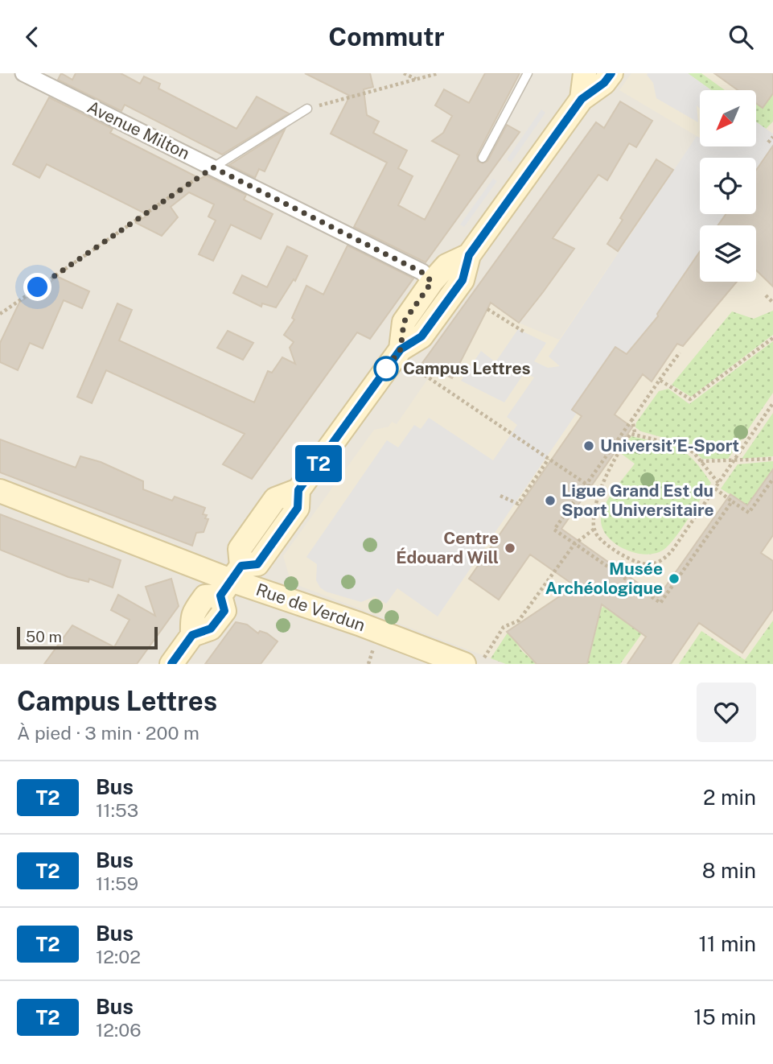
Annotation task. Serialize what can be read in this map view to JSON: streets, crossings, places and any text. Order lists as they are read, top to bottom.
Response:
{
  "streets": {
    "main road": ["Rue de Verdun"],
    "street": ["Avenue Milton"]
  },
  "places": [
    "Campus Lettres",
    "Universit’E-Sport",
    "Ligue Grand Est du Sport Universitaire",
    "Centre Édouard Will",
    "Musée Archéologique"
  ],
  "lines": ["bus line T2"],
  "scale_bar": "50 m",
  "north": "bottom left",
  "page": {
    "header": "Commutr",
    "on_map": "T2",
    "scale": "50 m",
    "heading": ["Campus Lettres", "À pied · 3 min · 200 m"],
    "list": [
      {
        "mark": "T2",
        "name": "Bus",
        "note": "11:53",
        "value": "2 min"
      },
      {
        "mark": "T2",
        "name": "Bus",
        "note": "11:59",
        "value": "8 min"
      },
      {
        "mark": "T2",
        "name": "Bus",
        "note": "12:02",
        "value": "11 min"
      },
      {
        "mark": "T2",
        "name": "Bus",
        "note": "12:06",
        "value": "15 min"
      }
    ]
  }
}
